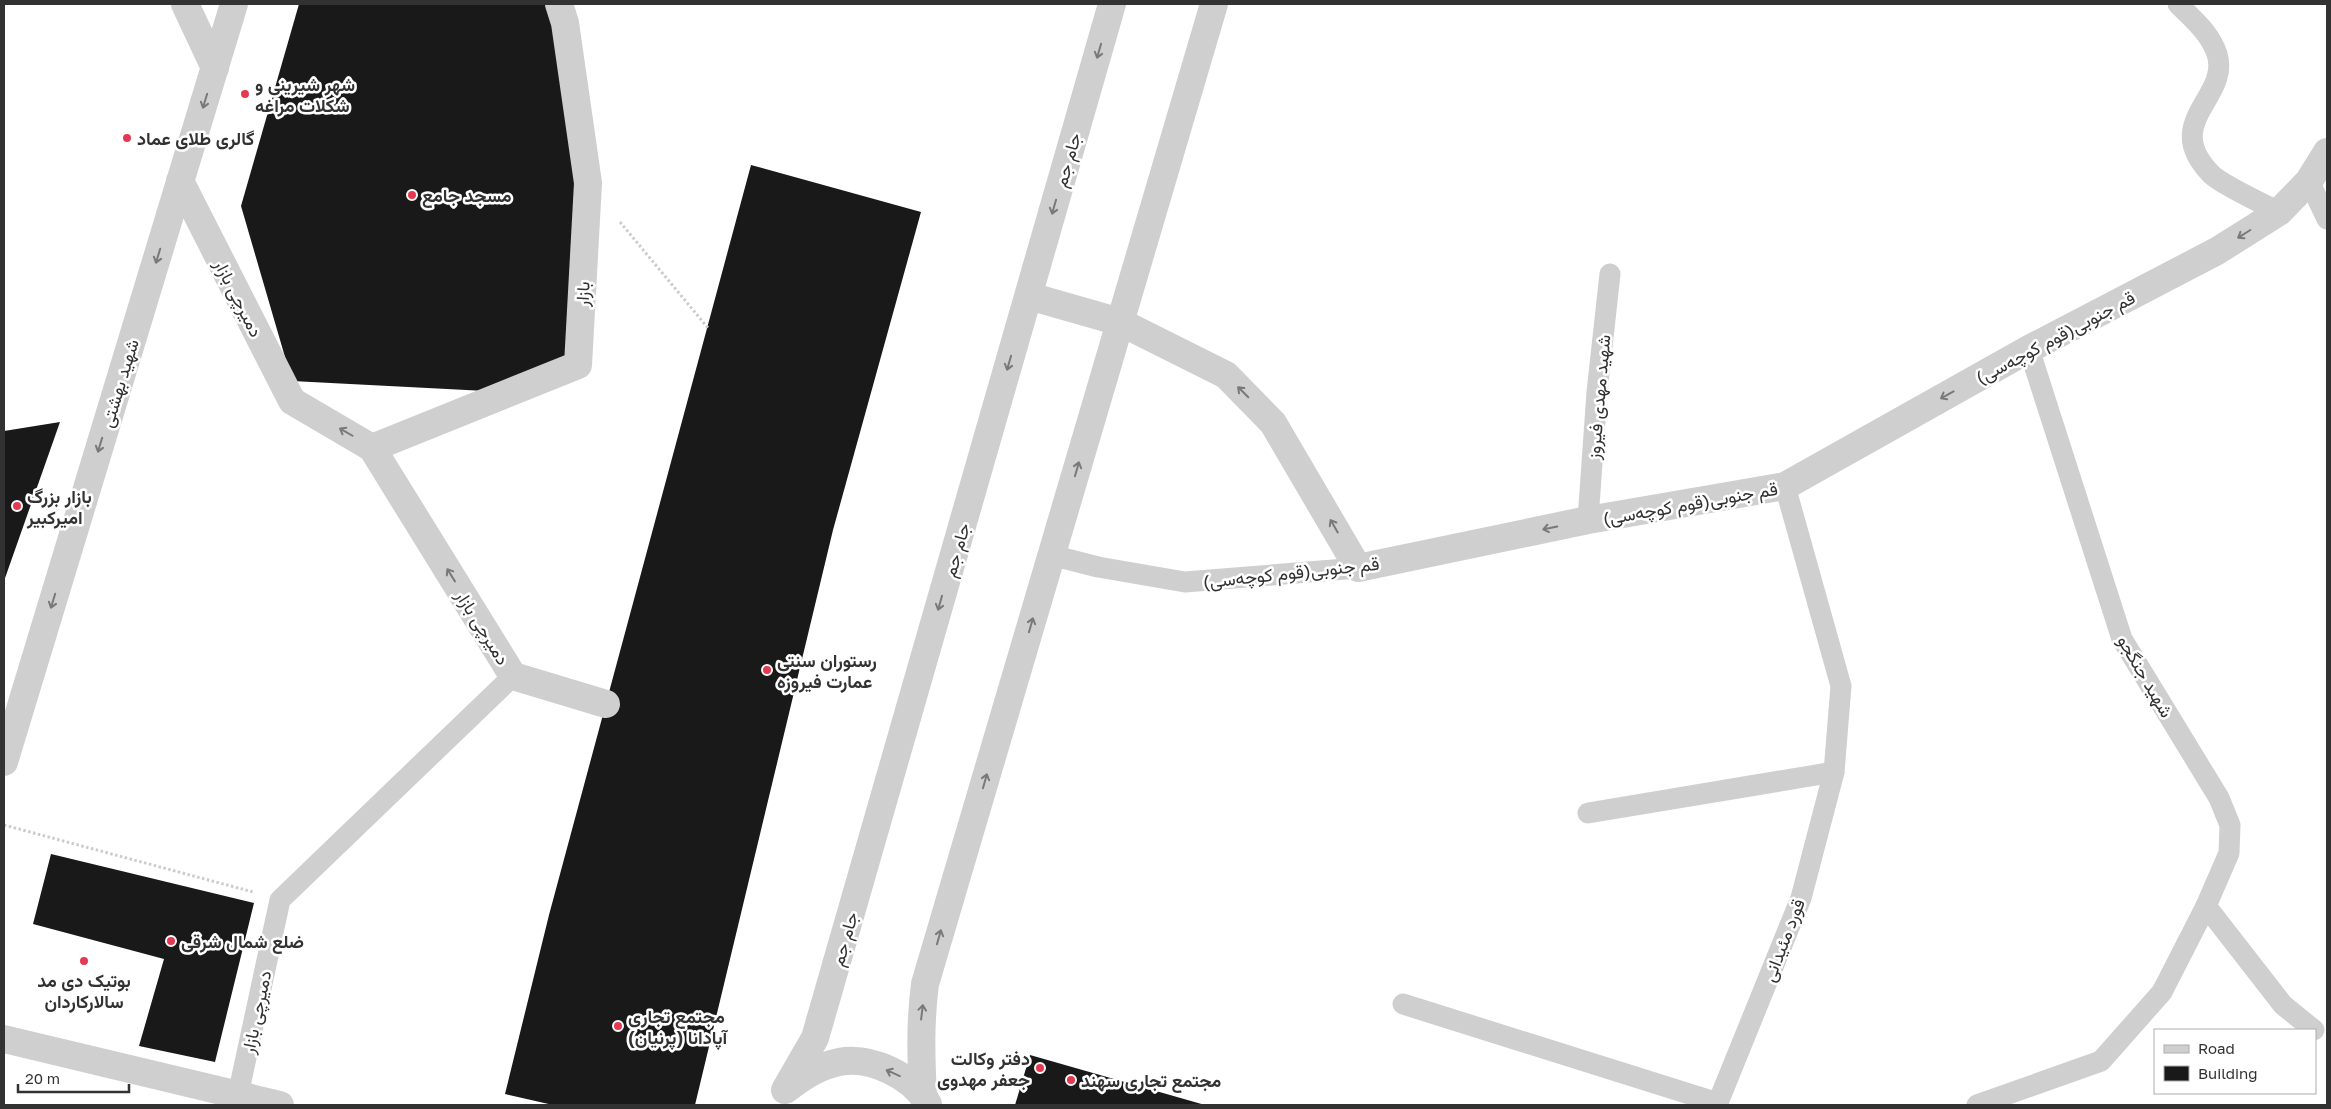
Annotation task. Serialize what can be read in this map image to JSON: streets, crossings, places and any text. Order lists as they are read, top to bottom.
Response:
{
  "streets": {
    "street": [
      "جام جم",
      "بازار",
      "دمیرچی بازار",
      "قم جنوبی(قوم کوچه‌سی)",
      "شهید بهشتی"
    ],
    "lane": ["شهید مهدی فیروز", "شهید جنگجو", "قورد مئیدانی"]
  },
  "crossings": [
    ["بازار", "دمیرچی بازار"],
    ["دمیرچی بازار", "شهید بهشتی"],
    ["قم جنوبی(قوم کوچه‌سی)", "شهید مهدی فیروز"],
    ["قم جنوبی(قوم کوچه‌سی)", "شهید جنگجو"],
    ["قم جنوبی(قوم کوچه‌سی)", "قورد مئیدانی"]
  ],
  "one_way": ["دمیرچی بازار", "قم جنوبی(قوم کوچه‌سی)", "شهید بهشتی"],
  "places": [
    "شهر شیرینی و شکلات مراغه",
    "گالری طلای عماد",
    "مسجد جامع",
    "بازار بزرگ امیرکبیر",
    "رستوران سنتی عمارت فیروزه",
    "ضلع شمال شرقی",
    "بوتیک دی مد سالارکاردان",
    "مجتمع تجاری آپادانا (پرنیان)",
    "دفتر وکالت جعفر مهدوی",
    "مجتمع تجاری سهند"
  ],
  "legend": ["Road", "Building"],
  "scale_bar": "20 m"
}
